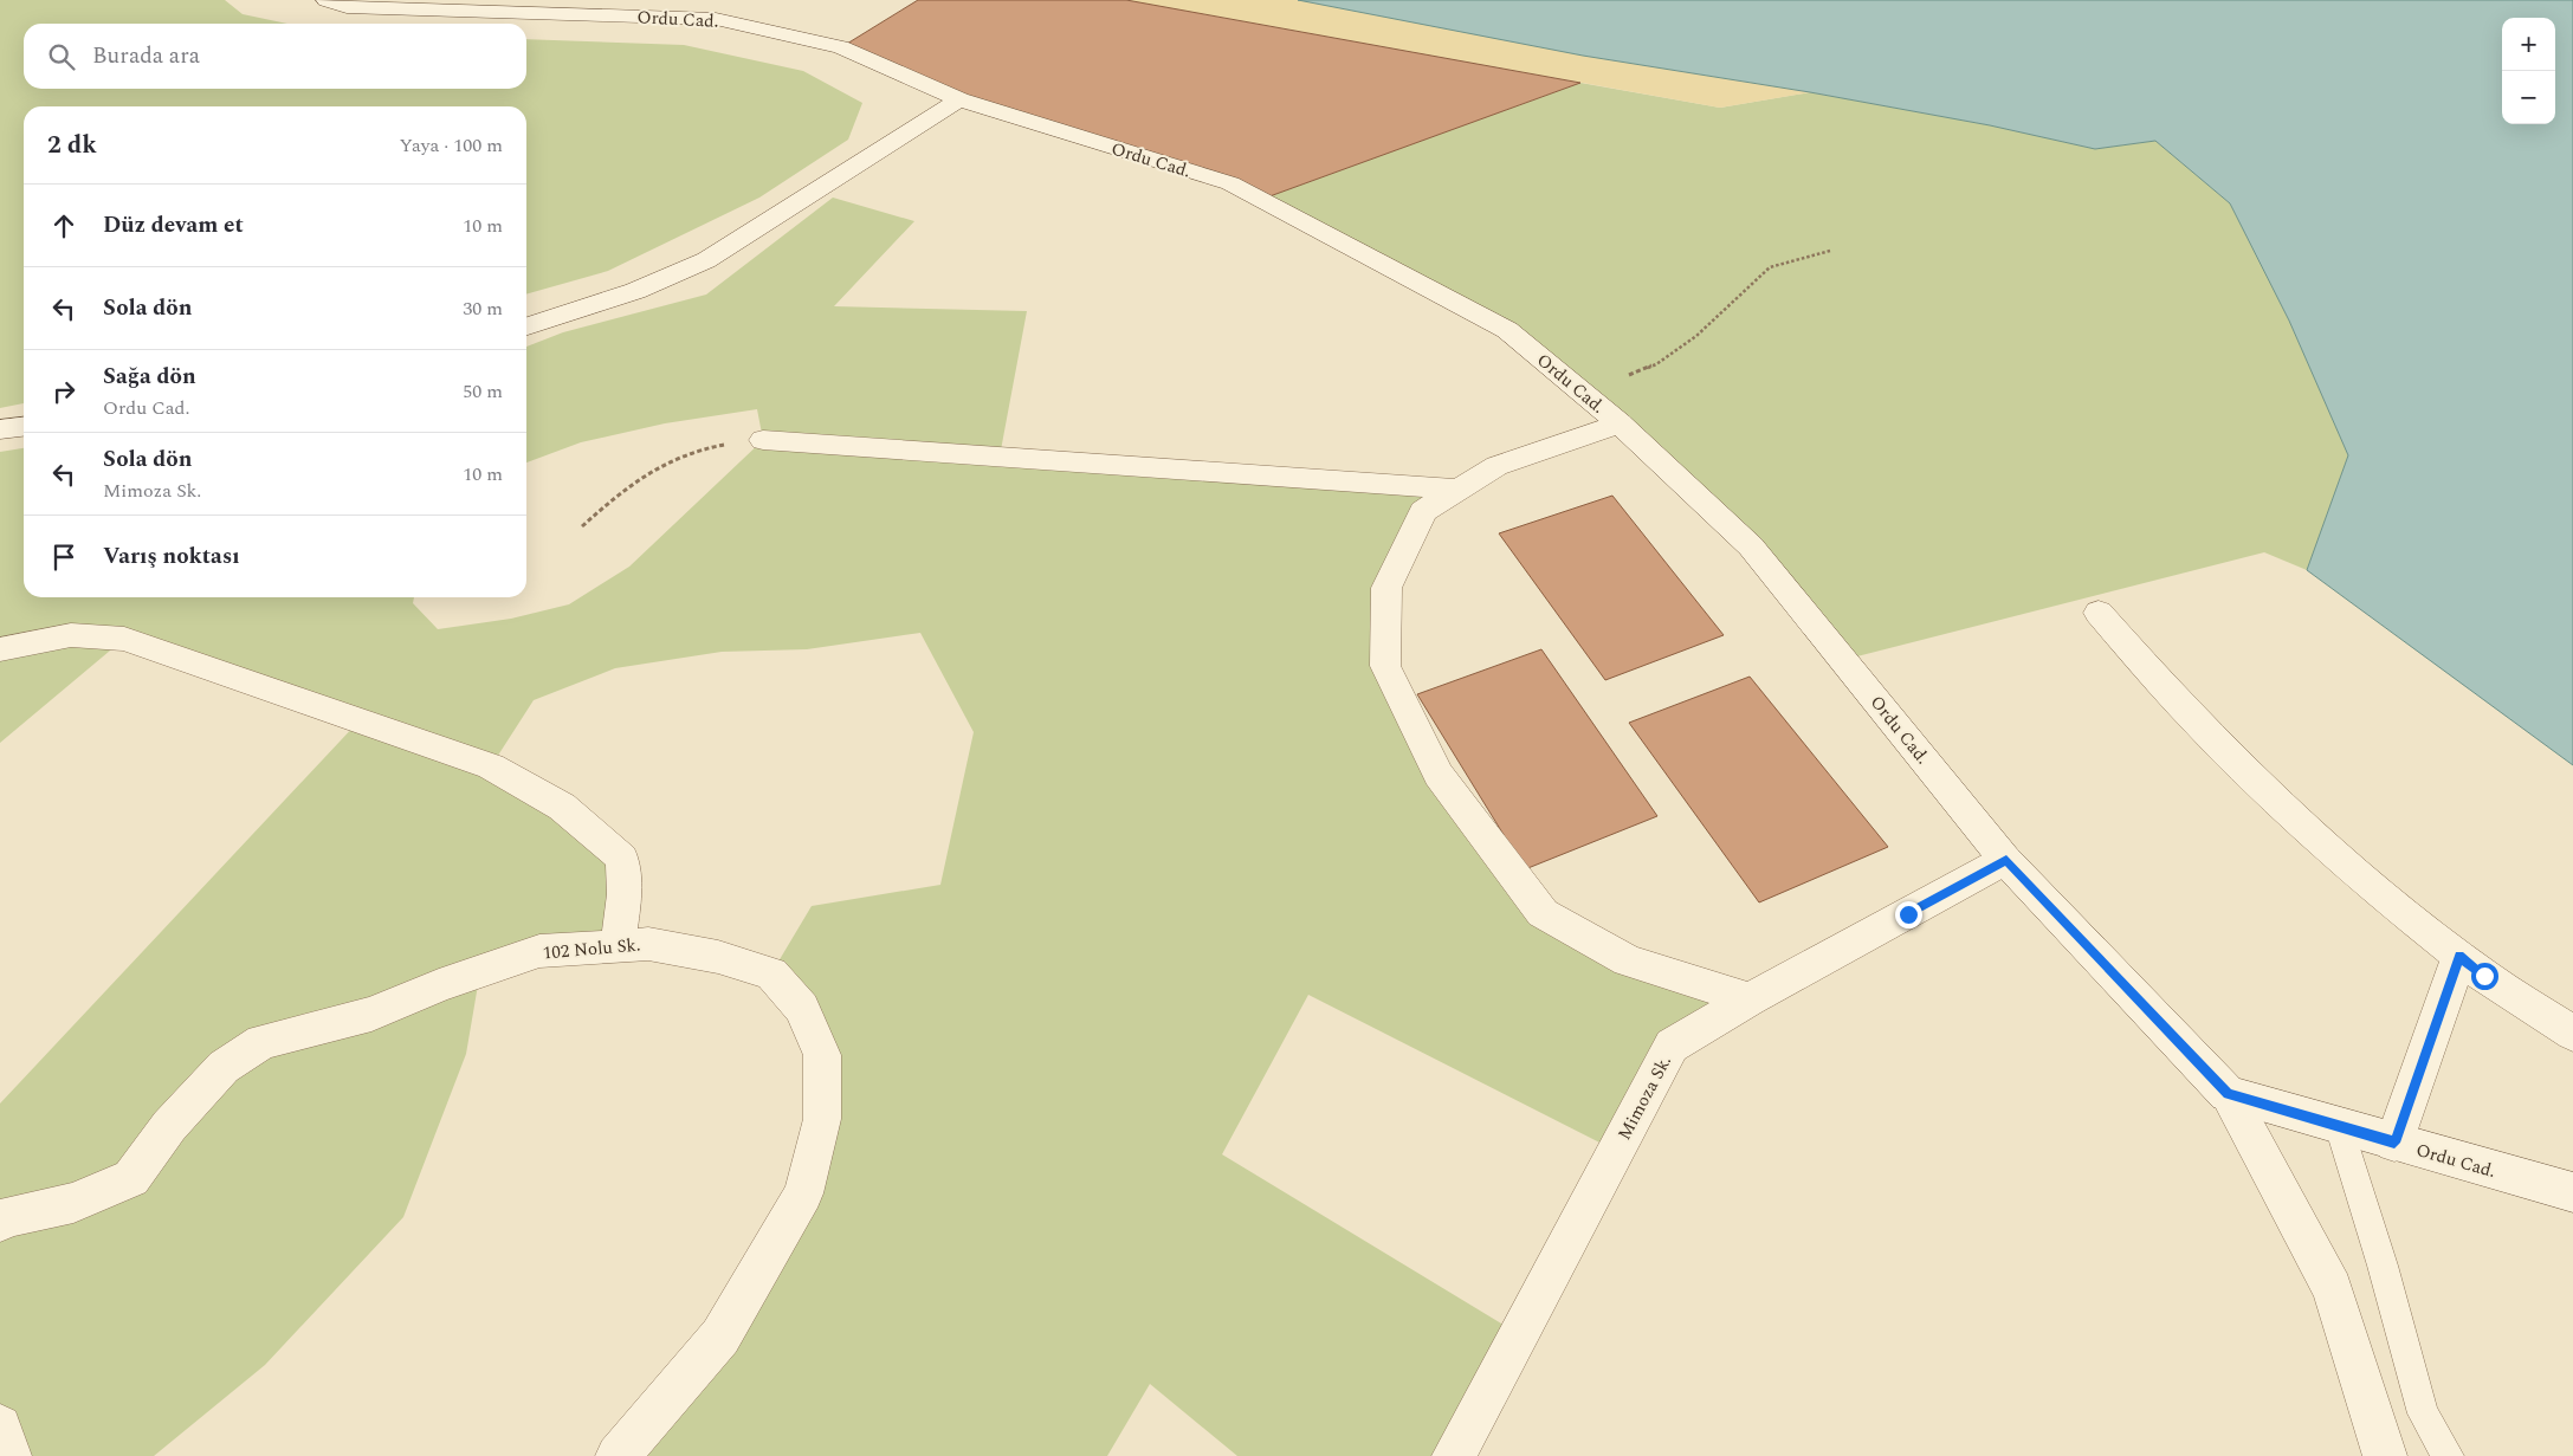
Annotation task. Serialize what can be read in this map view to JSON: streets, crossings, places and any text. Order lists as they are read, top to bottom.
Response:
{
  "streets": {
    "street": ["Ordu Cad.", "102 Nolu Sk.", "Mimoza Sk."]
  },
  "crossings": [
    ["Ordu Cad.", "Mimoza Sk."]
  ],
  "page": {
    "map_buttons": ["+", "−"],
    "search": "Burada ara",
    "heading": ["2 dk", "Yaya · 100 m"],
    "list": [
      ["Düz devam et", "10 m"],
      ["Sola dön", "30 m"],
      ["Sağa dön", "Ordu Cad.", "50 m"],
      ["Sola dön", "Mimoza Sk.", "10 m"],
      "Varış noktası"
    ]
  }
}
